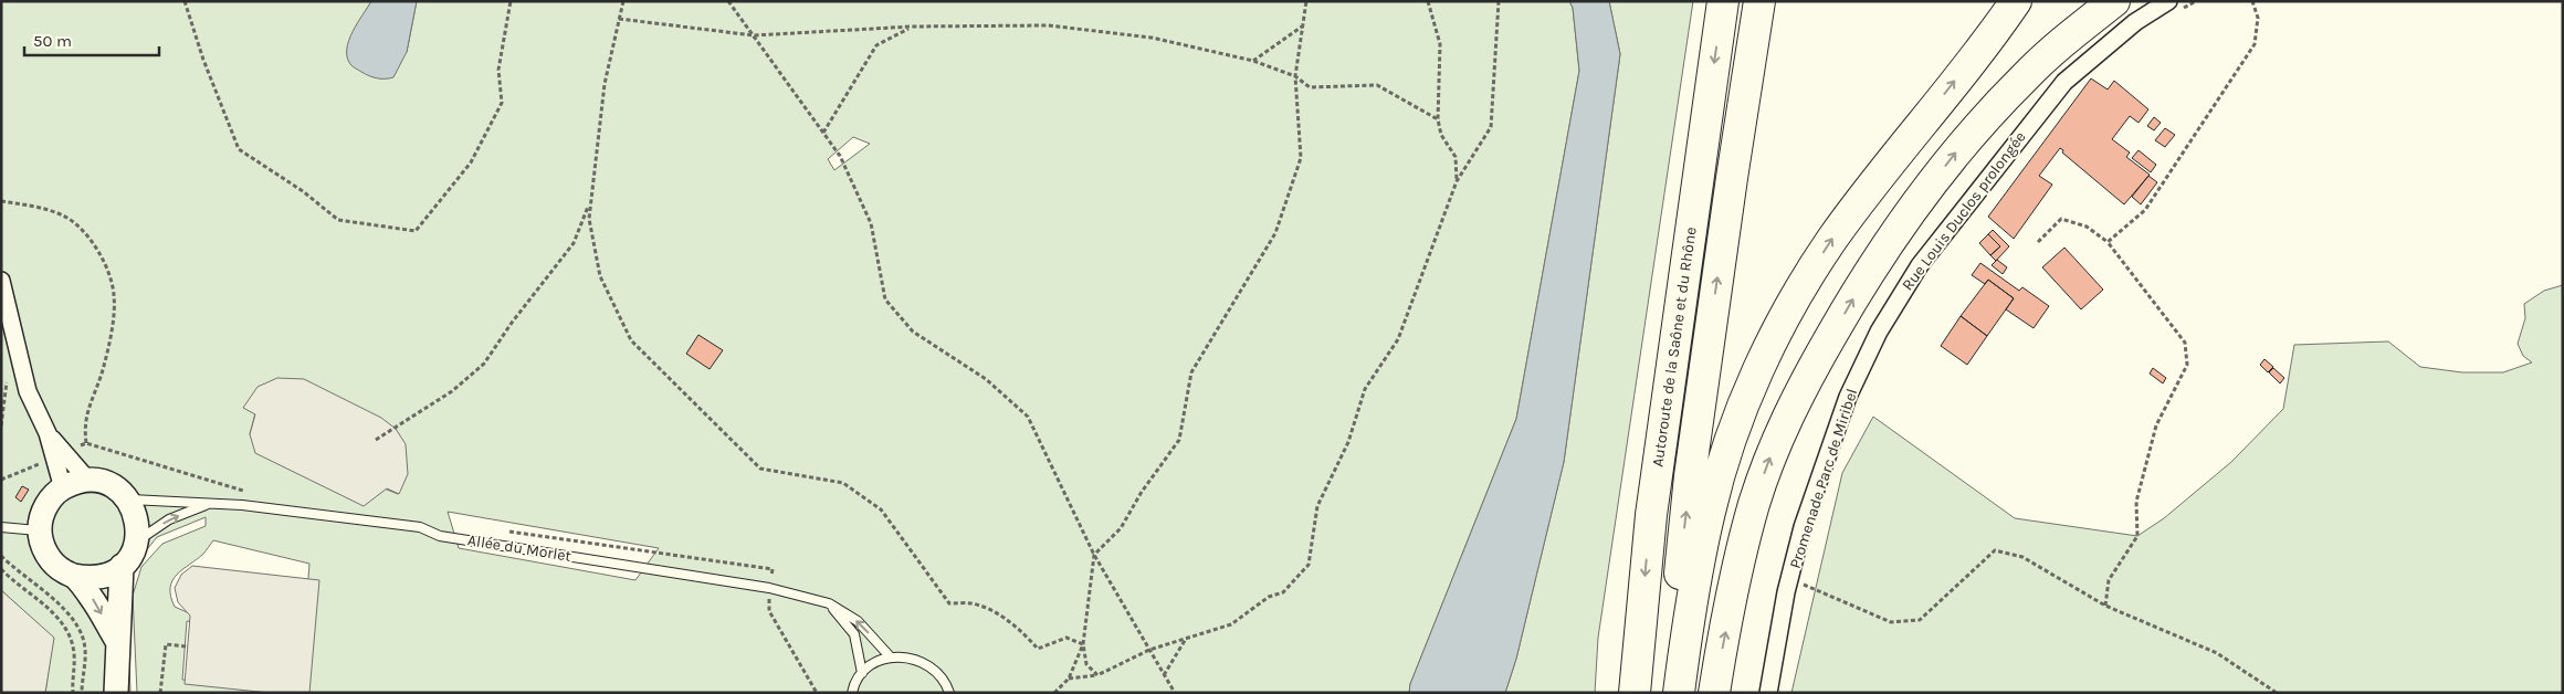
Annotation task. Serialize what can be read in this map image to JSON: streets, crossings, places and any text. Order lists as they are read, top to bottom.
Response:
{
  "streets": {
    "highway": ["Autoroute de la Saône et du Rhône"],
    "street": ["Rue Louis Duclos prolongée"],
    "lane": ["Allée du Morlet"],
    "path": ["Promenade Parc de Miribel"]
  },
  "scale_bar": "50 m"
}
